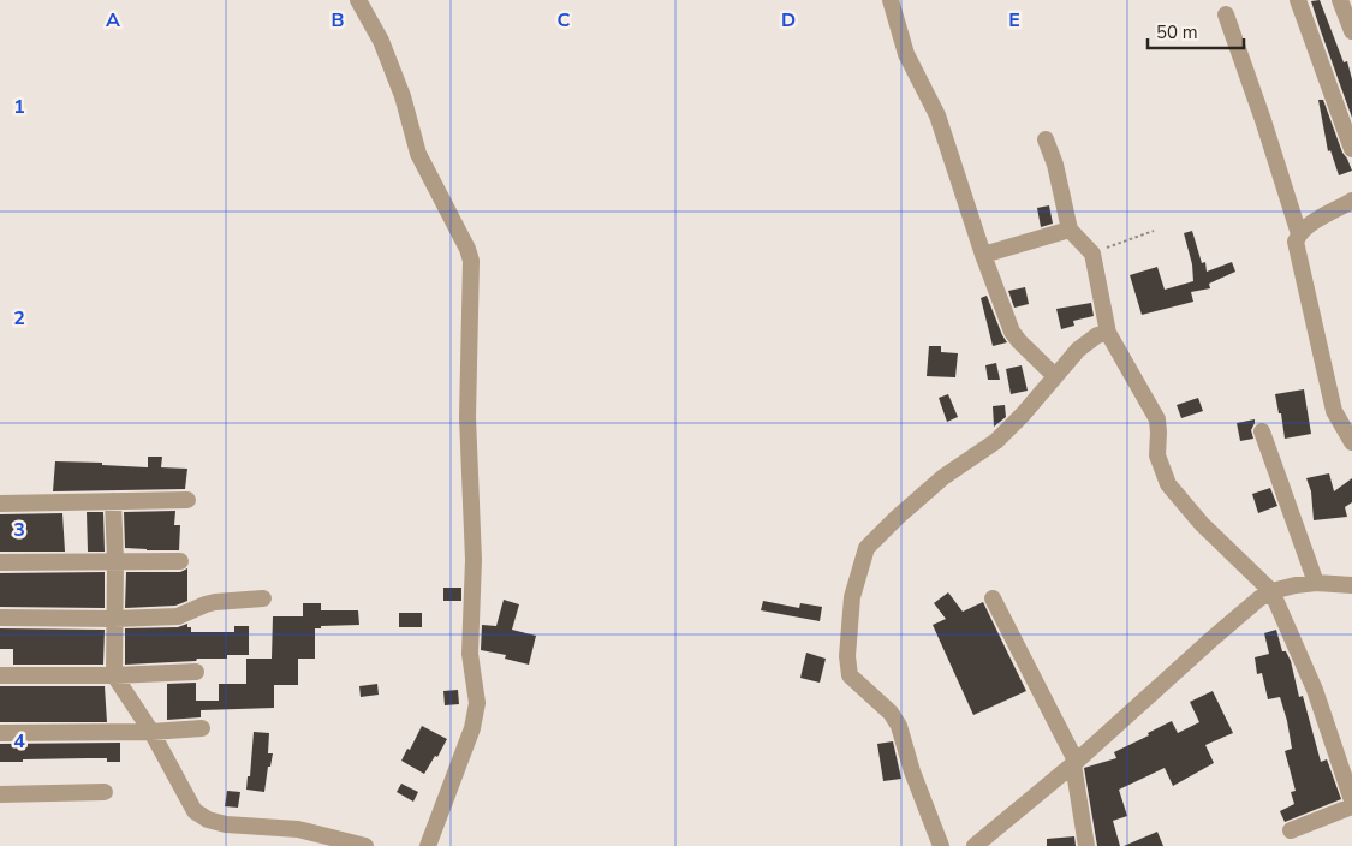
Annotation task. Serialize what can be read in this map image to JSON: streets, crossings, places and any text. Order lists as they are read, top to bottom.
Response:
{
  "scale_bar": "50 m",
  "grid": {
    "columns": [
      "A",
      "B",
      "C",
      "D",
      "E"
    ],
    "rows": [
      "1",
      "2",
      "3",
      "4"
    ]
  }
}
